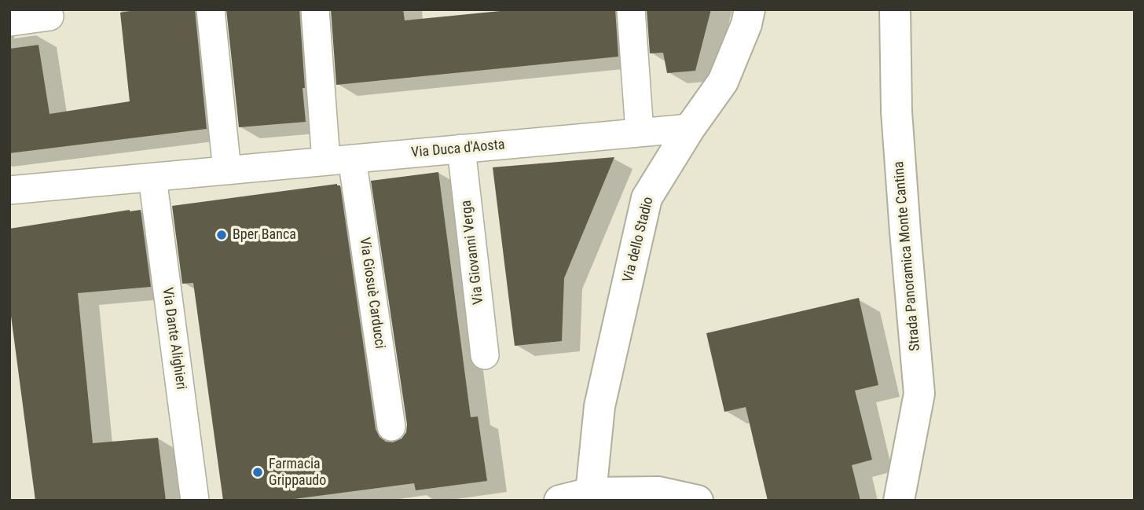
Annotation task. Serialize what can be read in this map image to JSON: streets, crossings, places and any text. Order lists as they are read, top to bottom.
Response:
{
  "streets": {
    "street": [
      "Via Duca d'Aosta",
      "Via dello Stadio",
      "Via Giovanni Verga",
      "Strada Panoramica Monte Cantina",
      "Via Giosuè Carducci",
      "Via Dante Alighieri"
    ]
  },
  "crossings": [
    ["Via Duca d'Aosta", "Via dello Stadio"],
    ["Via Duca d'Aosta", "Via Giovanni Verga"],
    ["Via Duca d'Aosta", "Via Giosuè Carducci"],
    ["Via Duca d'Aosta", "Via Dante Alighieri"]
  ],
  "places": ["Bper Banca", "Farmacia Grippaudo"]
}
